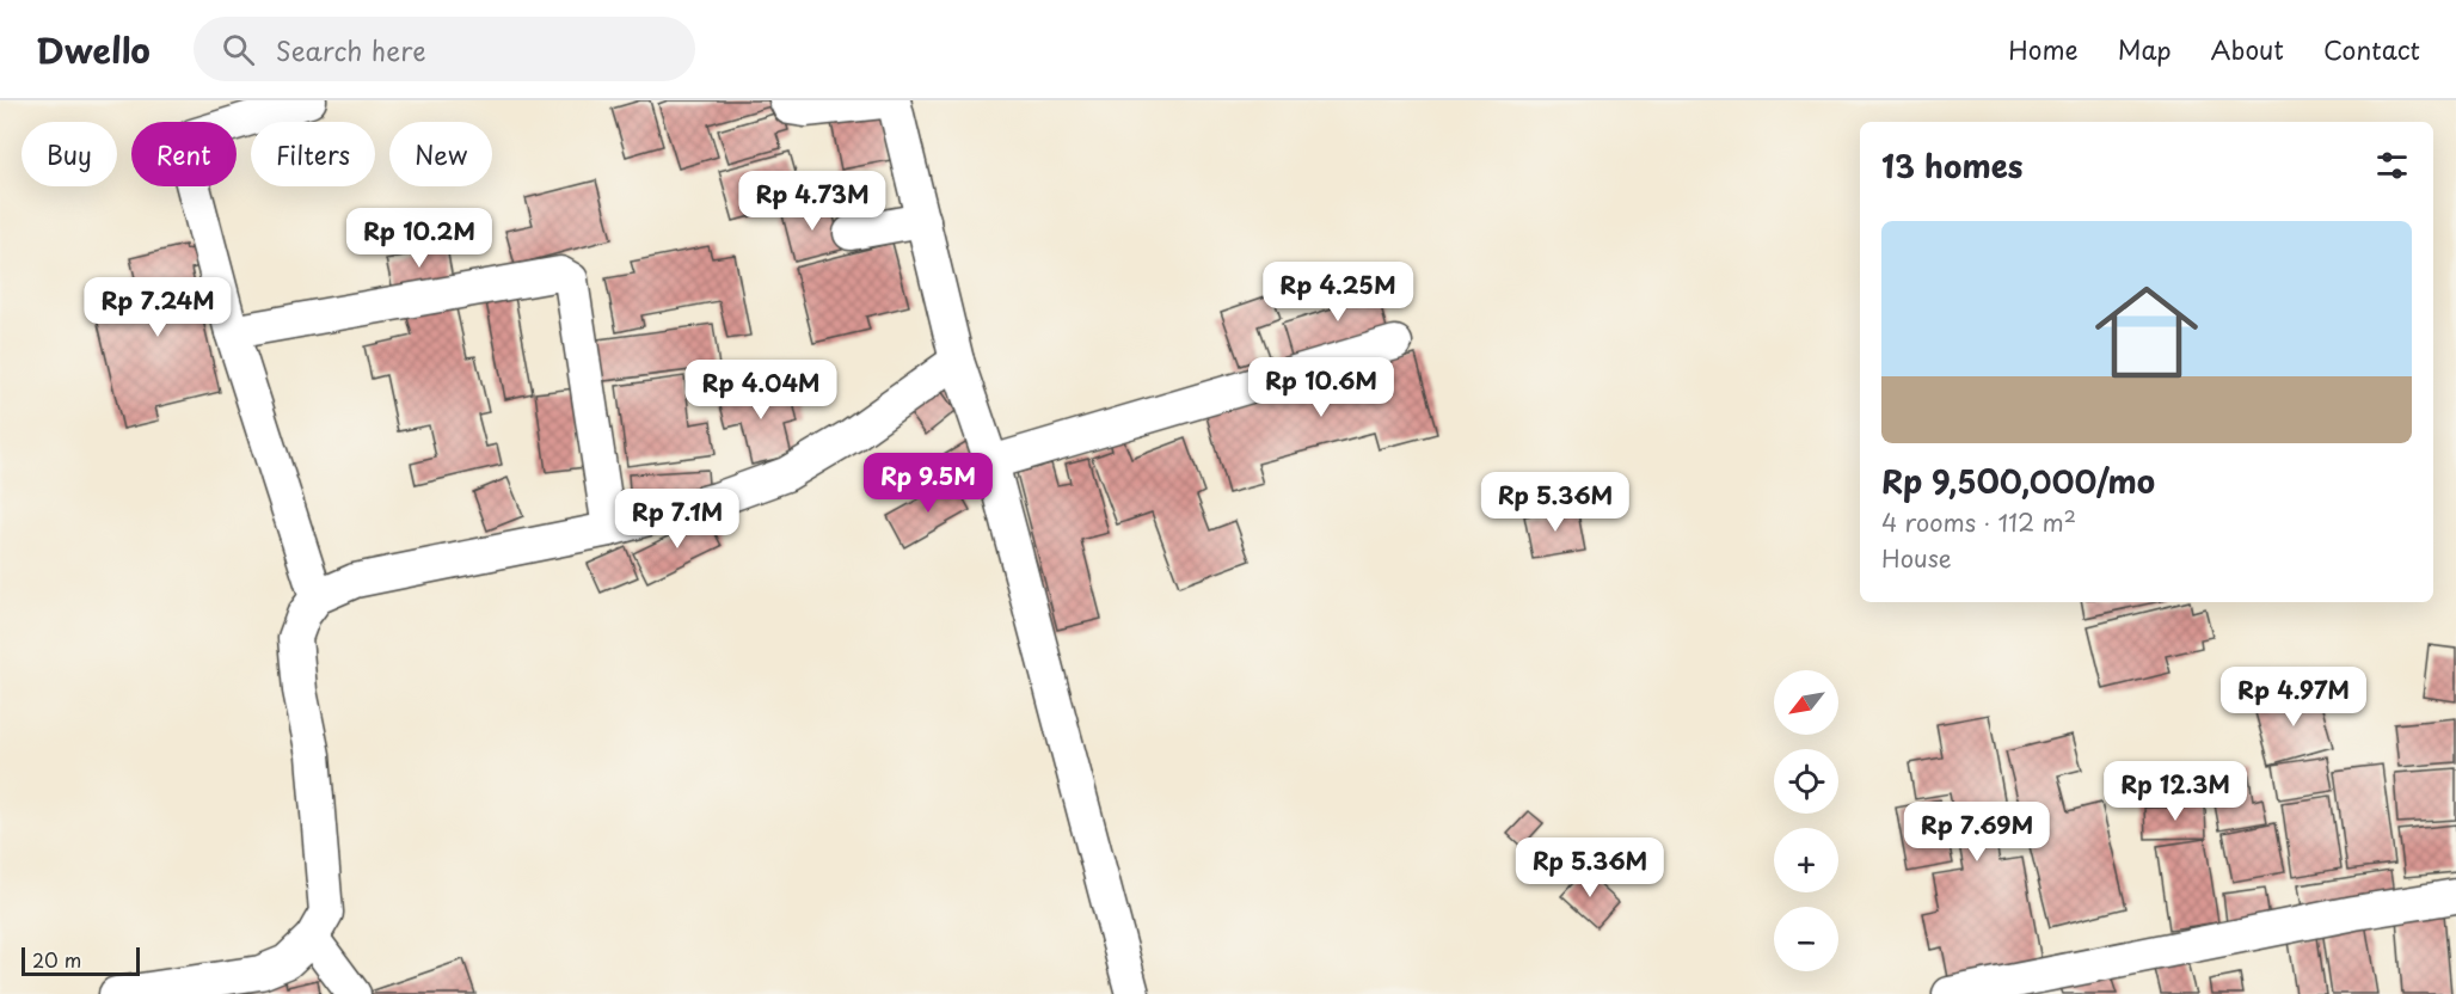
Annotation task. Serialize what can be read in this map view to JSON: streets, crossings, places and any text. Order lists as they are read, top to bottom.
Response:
{
  "scale_bar": "20 m",
  "north": "bottom left",
  "page": {
    "header": "Dwello",
    "search": "Search here",
    "nav": [
      "Home",
      "Map",
      "About",
      "Contact"
    ],
    "chip": [
      "Buy",
      "Rent",
      "Filters",
      "New"
    ],
    "heading": "13 homes",
    "price": [
      "Rp 4.73M",
      "Rp 10.2M",
      "Rp 4.25M",
      "Rp 7.24M",
      "Rp 10.6M",
      "Rp 4.04M",
      "Rp 9.5M",
      "Rp 5.36M",
      "Rp 7.1M",
      "Rp 4.97M",
      "Rp 12.3M",
      "Rp 7.69M",
      "Rp 5.36M"
    ],
    "list": [
      {
        "name": "Rp 9,500,000/mo",
        "note": "4 rooms · 112 m² · House"
      }
    ],
    "map_buttons": ["+", "−"],
    "scale": "20 m"
  }
}
